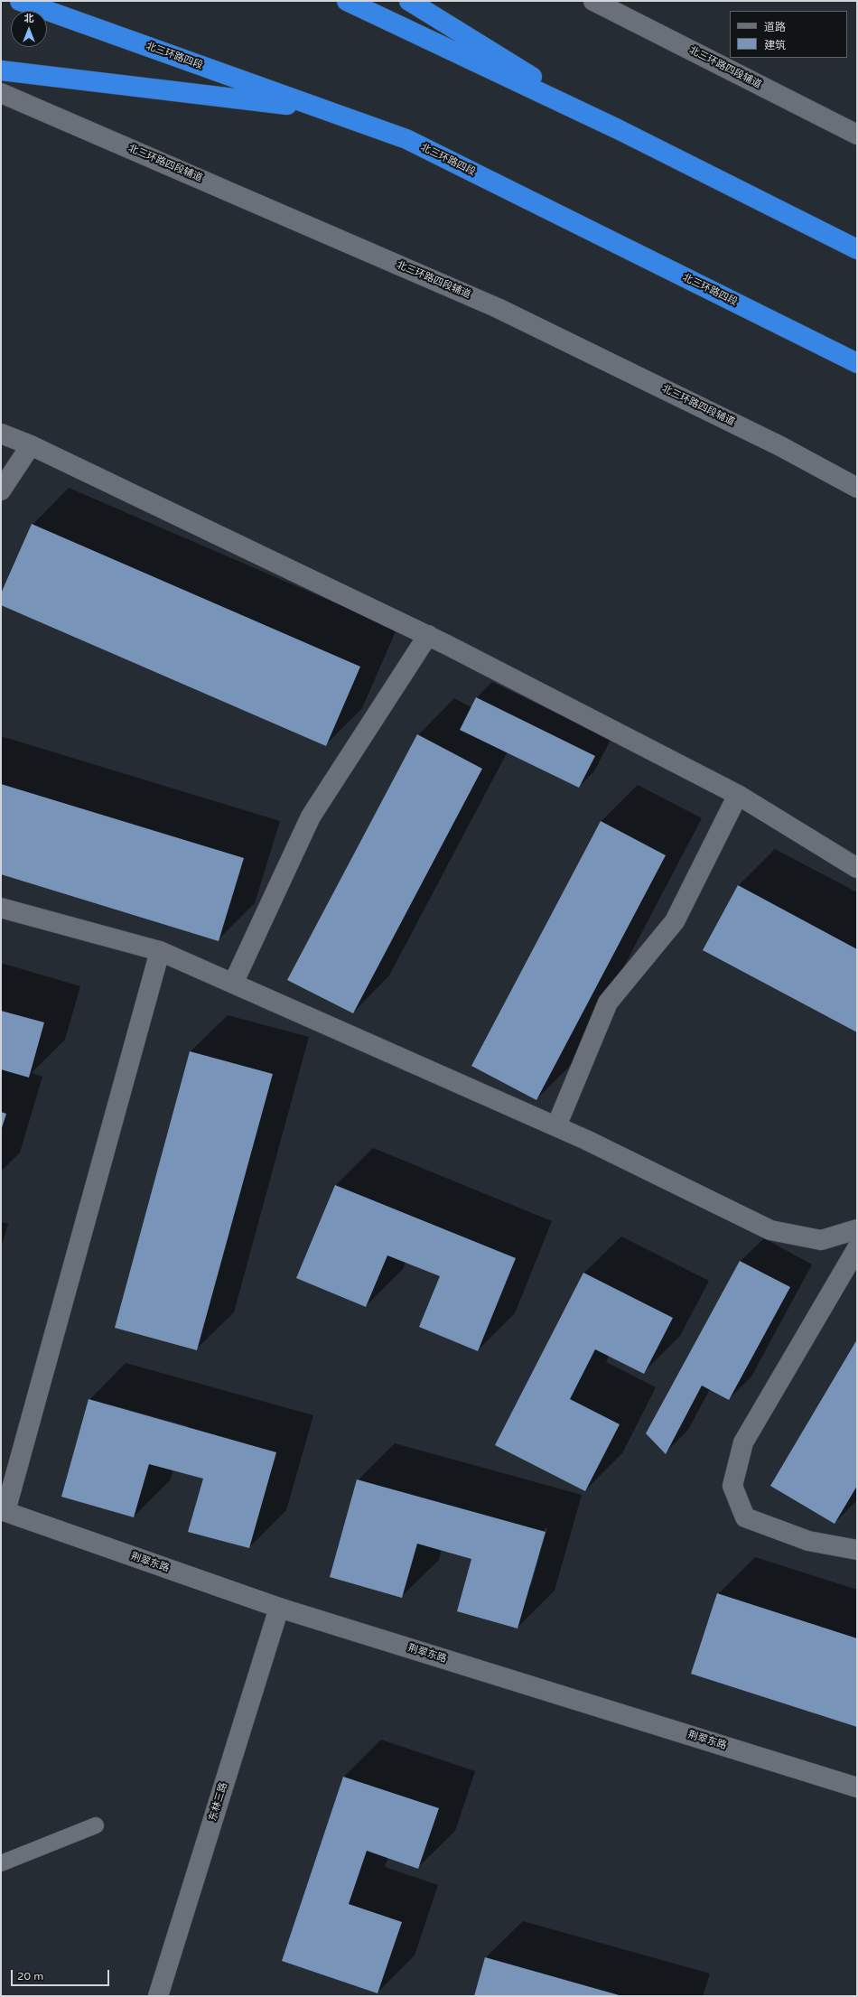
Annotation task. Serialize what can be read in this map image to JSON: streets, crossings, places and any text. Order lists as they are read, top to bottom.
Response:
{
  "streets": {
    "highway": ["北三环路四段"],
    "street": ["北三环路四段辅道", "荆翠东路", "东林三路"]
  },
  "crossings": [
    ["荆翠东路", "东林三路"]
  ],
  "legend": ["道路", "建筑"],
  "scale_bar": "20 m",
  "north": "top"
}
